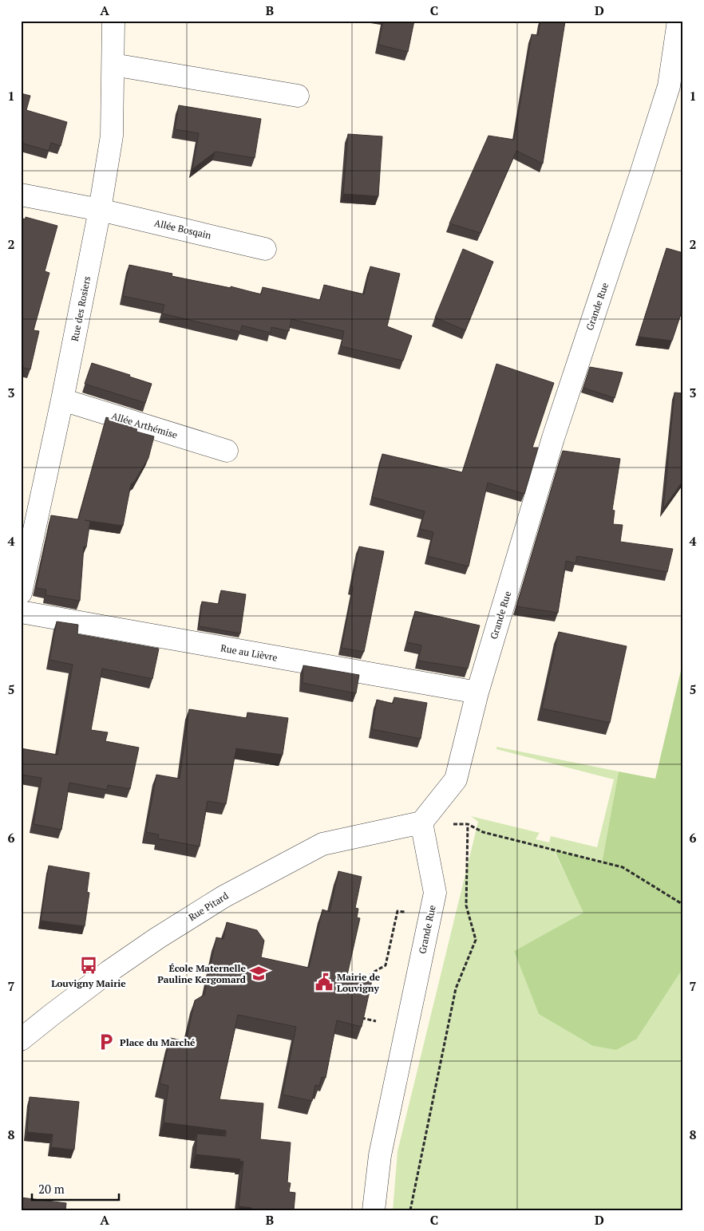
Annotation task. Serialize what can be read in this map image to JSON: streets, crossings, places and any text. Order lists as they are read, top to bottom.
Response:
{
  "streets": {
    "street": [
      "Allée Bosqain",
      "Grande Rue",
      "Rue des Rosiers",
      "Allée Arthémise",
      "Rue au Lièvre",
      "Rue Pitard"
    ]
  },
  "crossings": [
    ["Allée Bosqain", "Rue des Rosiers"],
    ["Grande Rue", "Rue au Lièvre"],
    ["Grande Rue", "Rue Pitard"],
    ["Rue des Rosiers", "Allée Arthémise"]
  ],
  "places": {
    "bus stop": ["Louvigny Mairie"],
    "school or university": ["École Maternelle Pauline Kergomard"],
    "public building": ["Mairie de Louvigny"],
    "parking": ["Place du Marché"]
  },
  "scale_bar": "20 m",
  "grid": {
    "columns": [
      "A",
      "B",
      "C",
      "D"
    ],
    "rows": [
      "1",
      "2",
      "3",
      "4",
      "5",
      "6",
      "7",
      "8"
    ]
  }
}
